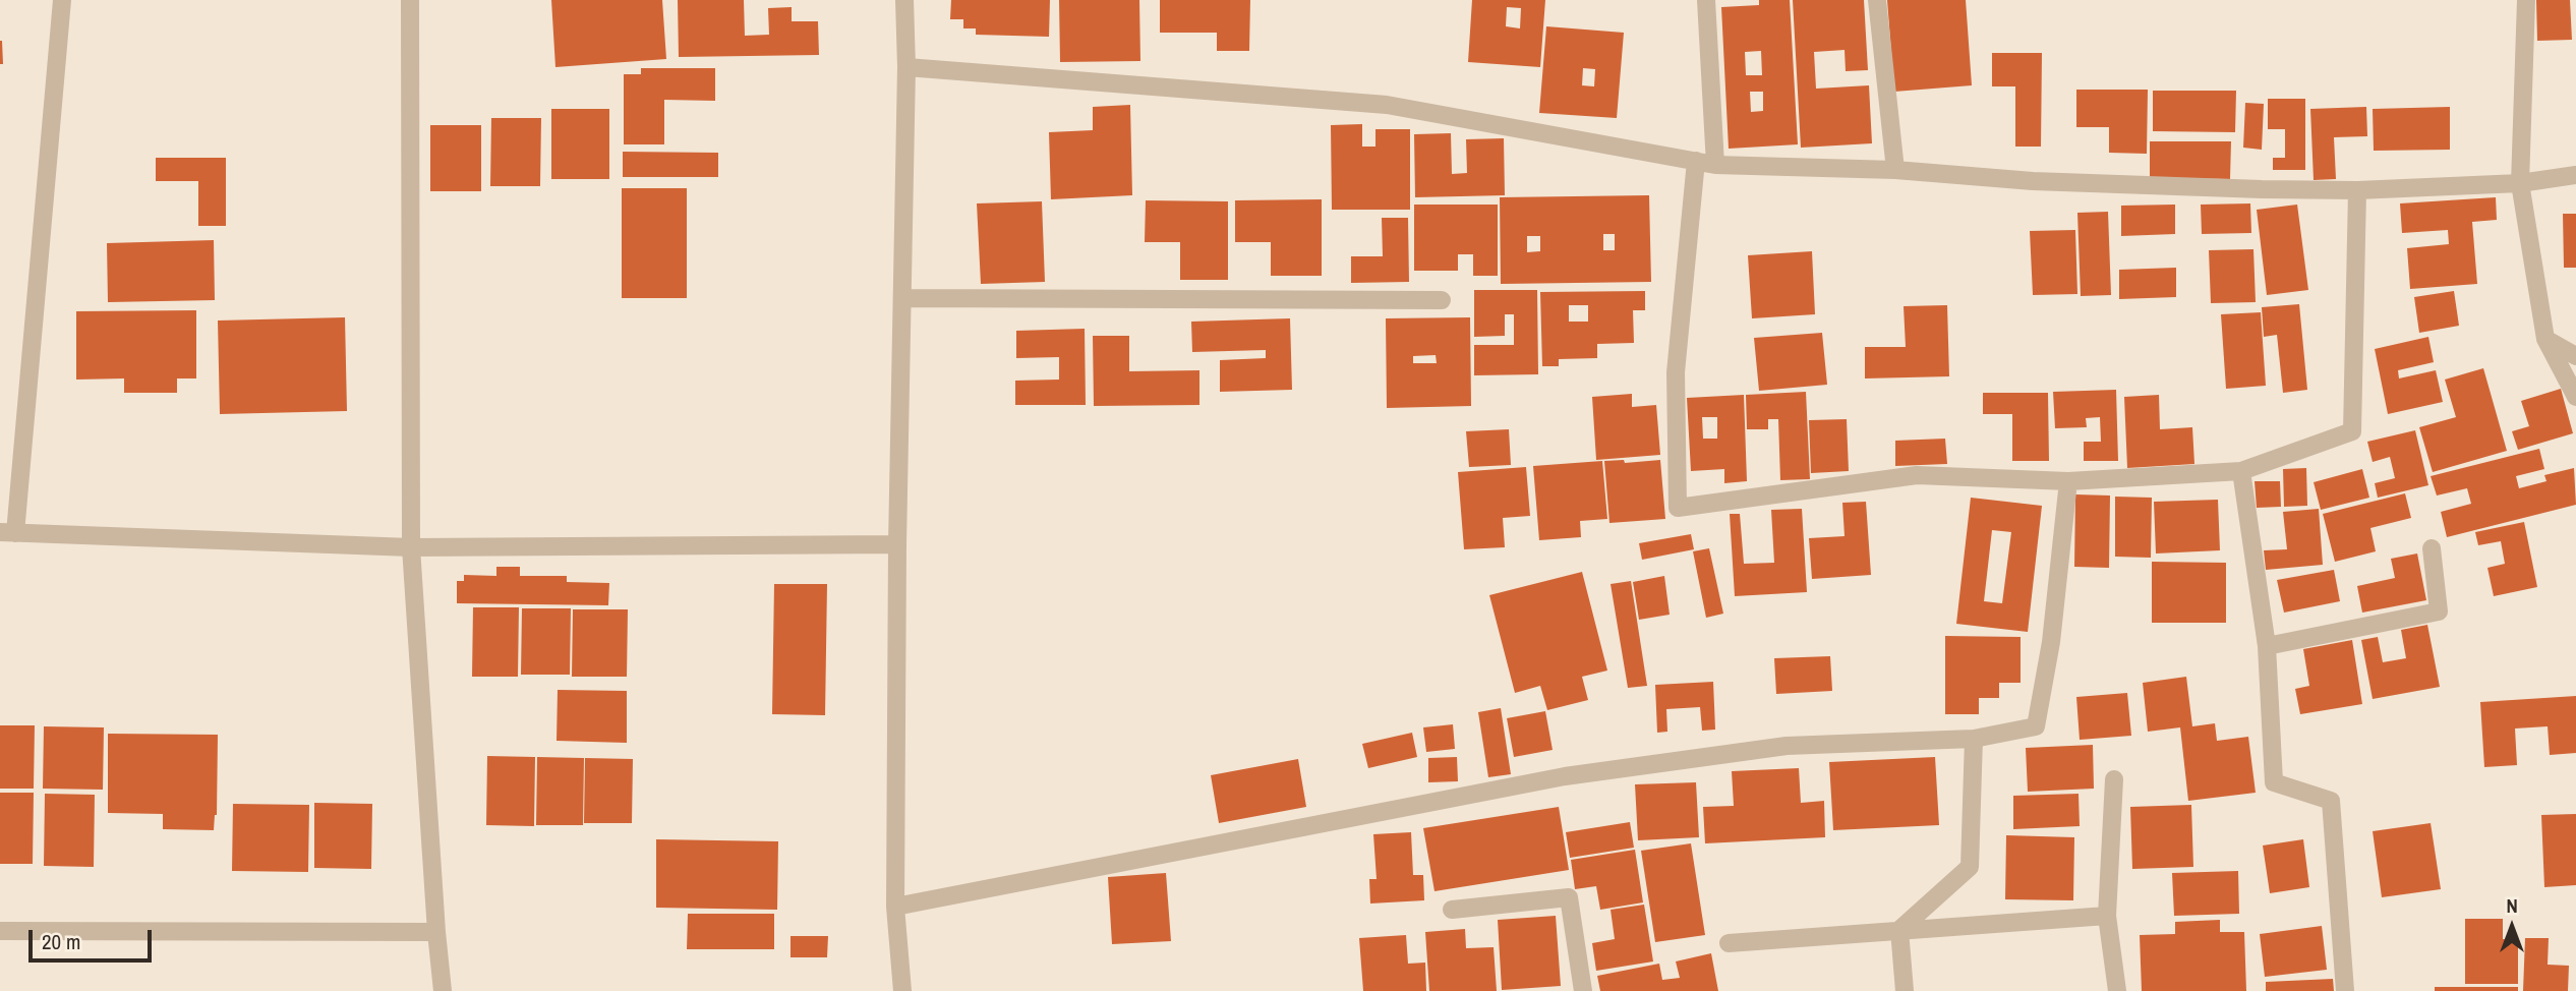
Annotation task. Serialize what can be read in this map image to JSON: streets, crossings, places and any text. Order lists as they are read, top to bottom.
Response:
{
  "scale_bar": "20 m",
  "north": "top"
}
